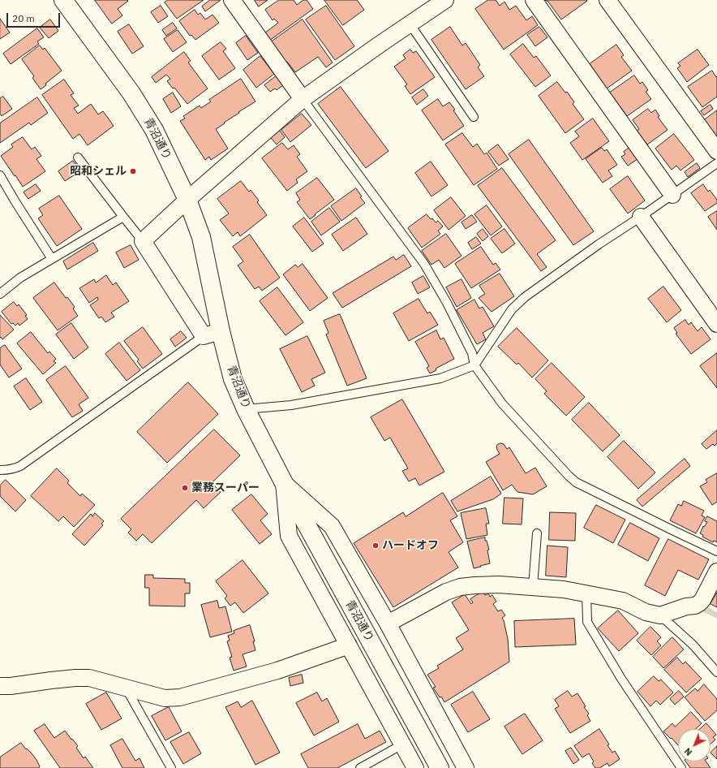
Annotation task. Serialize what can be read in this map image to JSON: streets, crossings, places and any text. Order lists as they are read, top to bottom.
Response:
{
  "streets": {
    "street": ["青沼通り"]
  },
  "places": ["昭和シェル", "業務スーパー", "ハードオフ"],
  "scale_bar": "20 m",
  "north": "bottom left"
}
